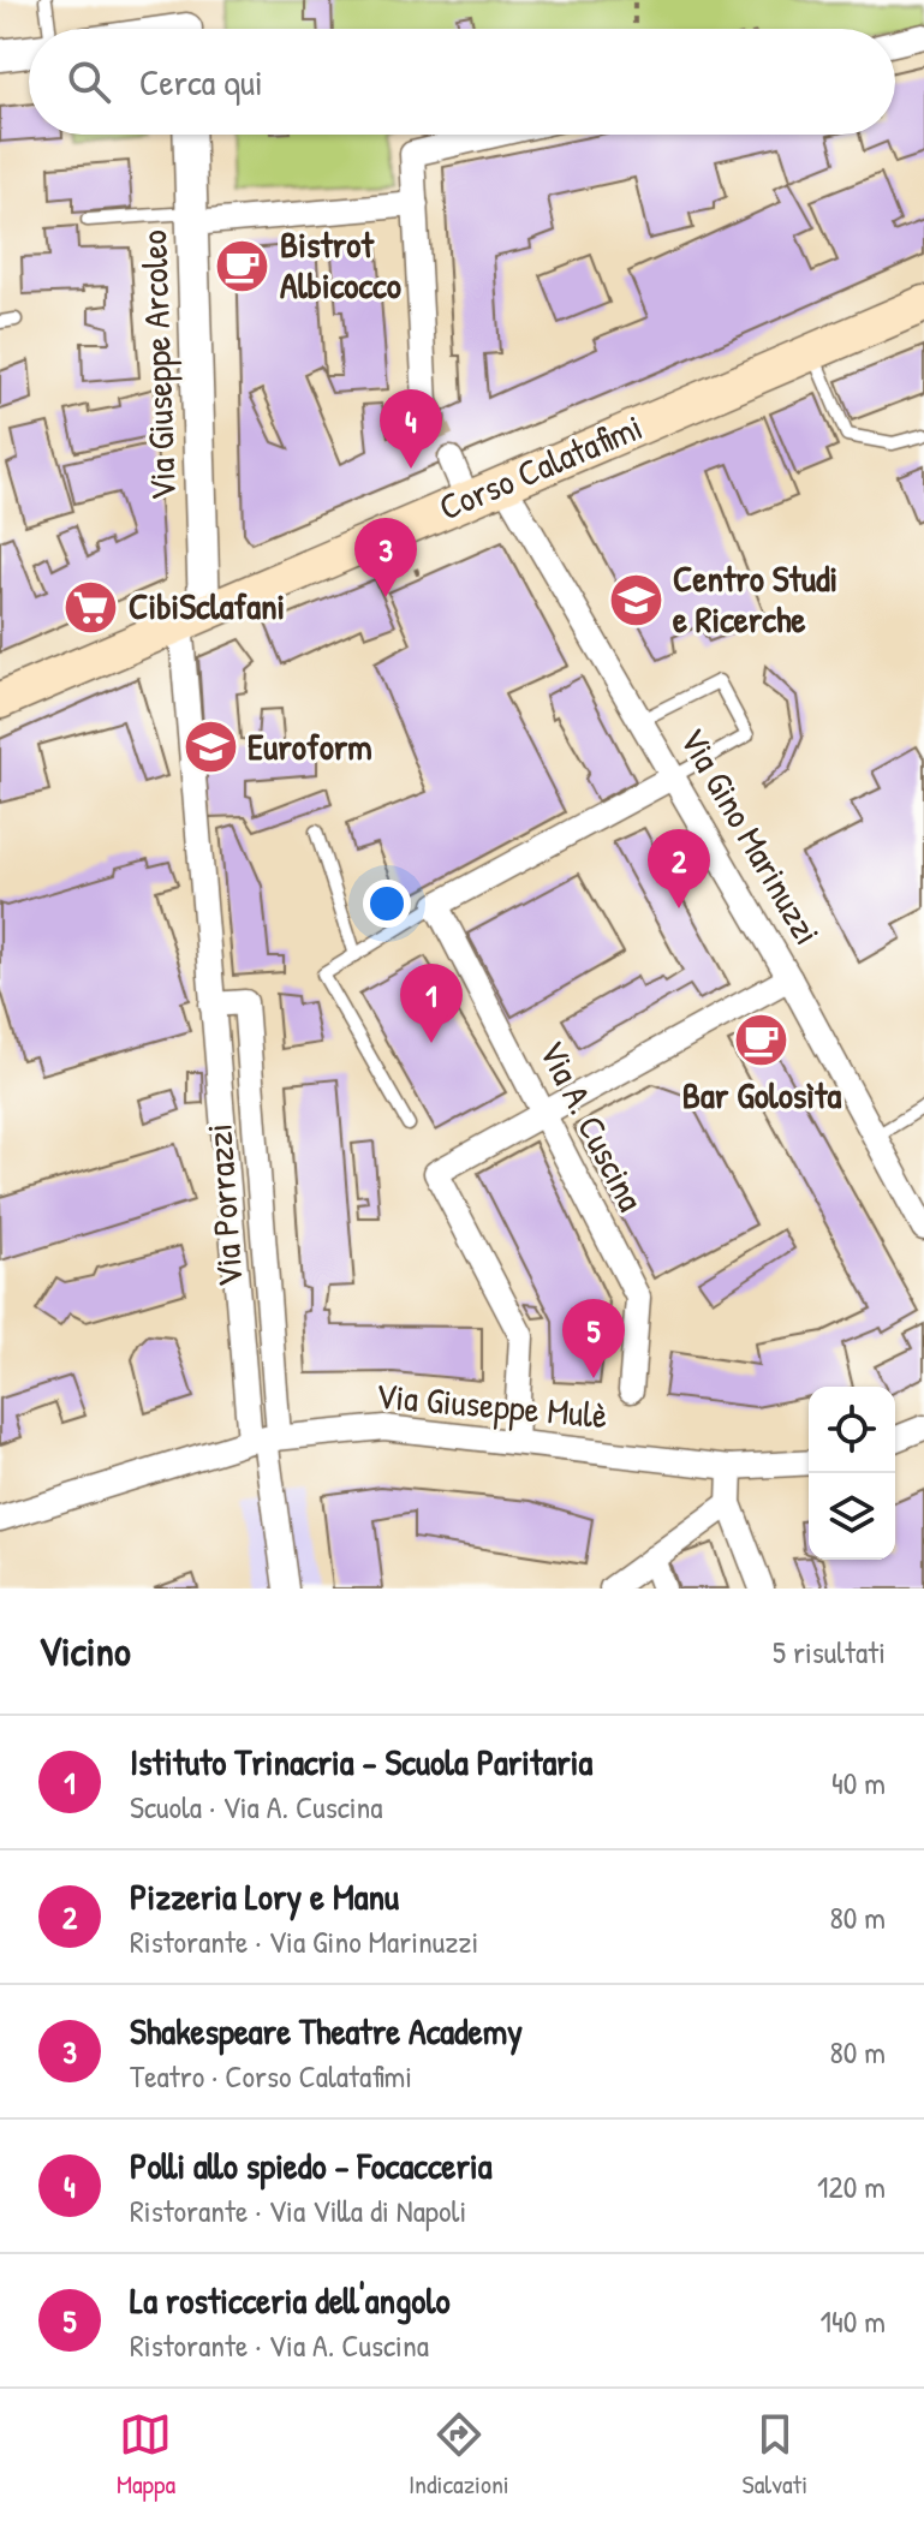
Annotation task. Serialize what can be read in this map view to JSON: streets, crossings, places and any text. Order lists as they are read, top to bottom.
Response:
{
  "streets": {
    "main road": ["Corso Calatafimi"],
    "street": [
      "Via Giuseppe Arcoleo",
      "Via Gino Marinuzzi",
      "Via A. Cuscina",
      "Via Porrazzi",
      "Via Giuseppe Mulè"
    ]
  },
  "crossings": [
    ["Via Giuseppe Arcoleo", "Corso Calatafimi"],
    ["Via Giuseppe Arcoleo", "Via Porrazzi"],
    ["Corso Calatafimi", "Via Gino Marinuzzi"],
    ["Corso Calatafimi", "Via Porrazzi"],
    ["Via Porrazzi", "Via Giuseppe Mulè"]
  ],
  "places": {
    "cafe": ["Bistrot Albicocco", "Bar Golosìta"],
    "school or university": ["Centro Studi e Ricerche", "Euroform"],
    "supermarket": ["CibiSclafani"]
  },
  "page": {
    "search": "Cerca qui",
    "pins": [
      "4",
      "3",
      "2",
      "1",
      "5"
    ],
    "heading": ["Vicino", "5 risultati"],
    "list": [
      {
        "mark": "1",
        "name": "Istituto Trinacria - Scuola Paritaria",
        "note": "Scuola · Via A. Cuscina",
        "value": "40 m"
      },
      {
        "mark": "2",
        "name": "Pizzeria Lory e Manu",
        "note": "Ristorante · Via Gino Marinuzzi",
        "value": "80 m"
      },
      {
        "mark": "3",
        "name": "Shakespeare Theatre Academy",
        "note": "Teatro · Corso Calatafimi",
        "value": "80 m"
      },
      {
        "mark": "4",
        "name": "Polli allo spiedo - Focacceria",
        "note": "Ristorante · Via Villa di Napoli",
        "value": "120 m"
      },
      {
        "mark": "5",
        "name": "La rosticceria dell'angolo",
        "note": "Ristorante · Via A. Cuscina",
        "value": "140 m"
      }
    ],
    "nav": ["Mappa", "Indicazioni", "Salvati"]
  }
}
